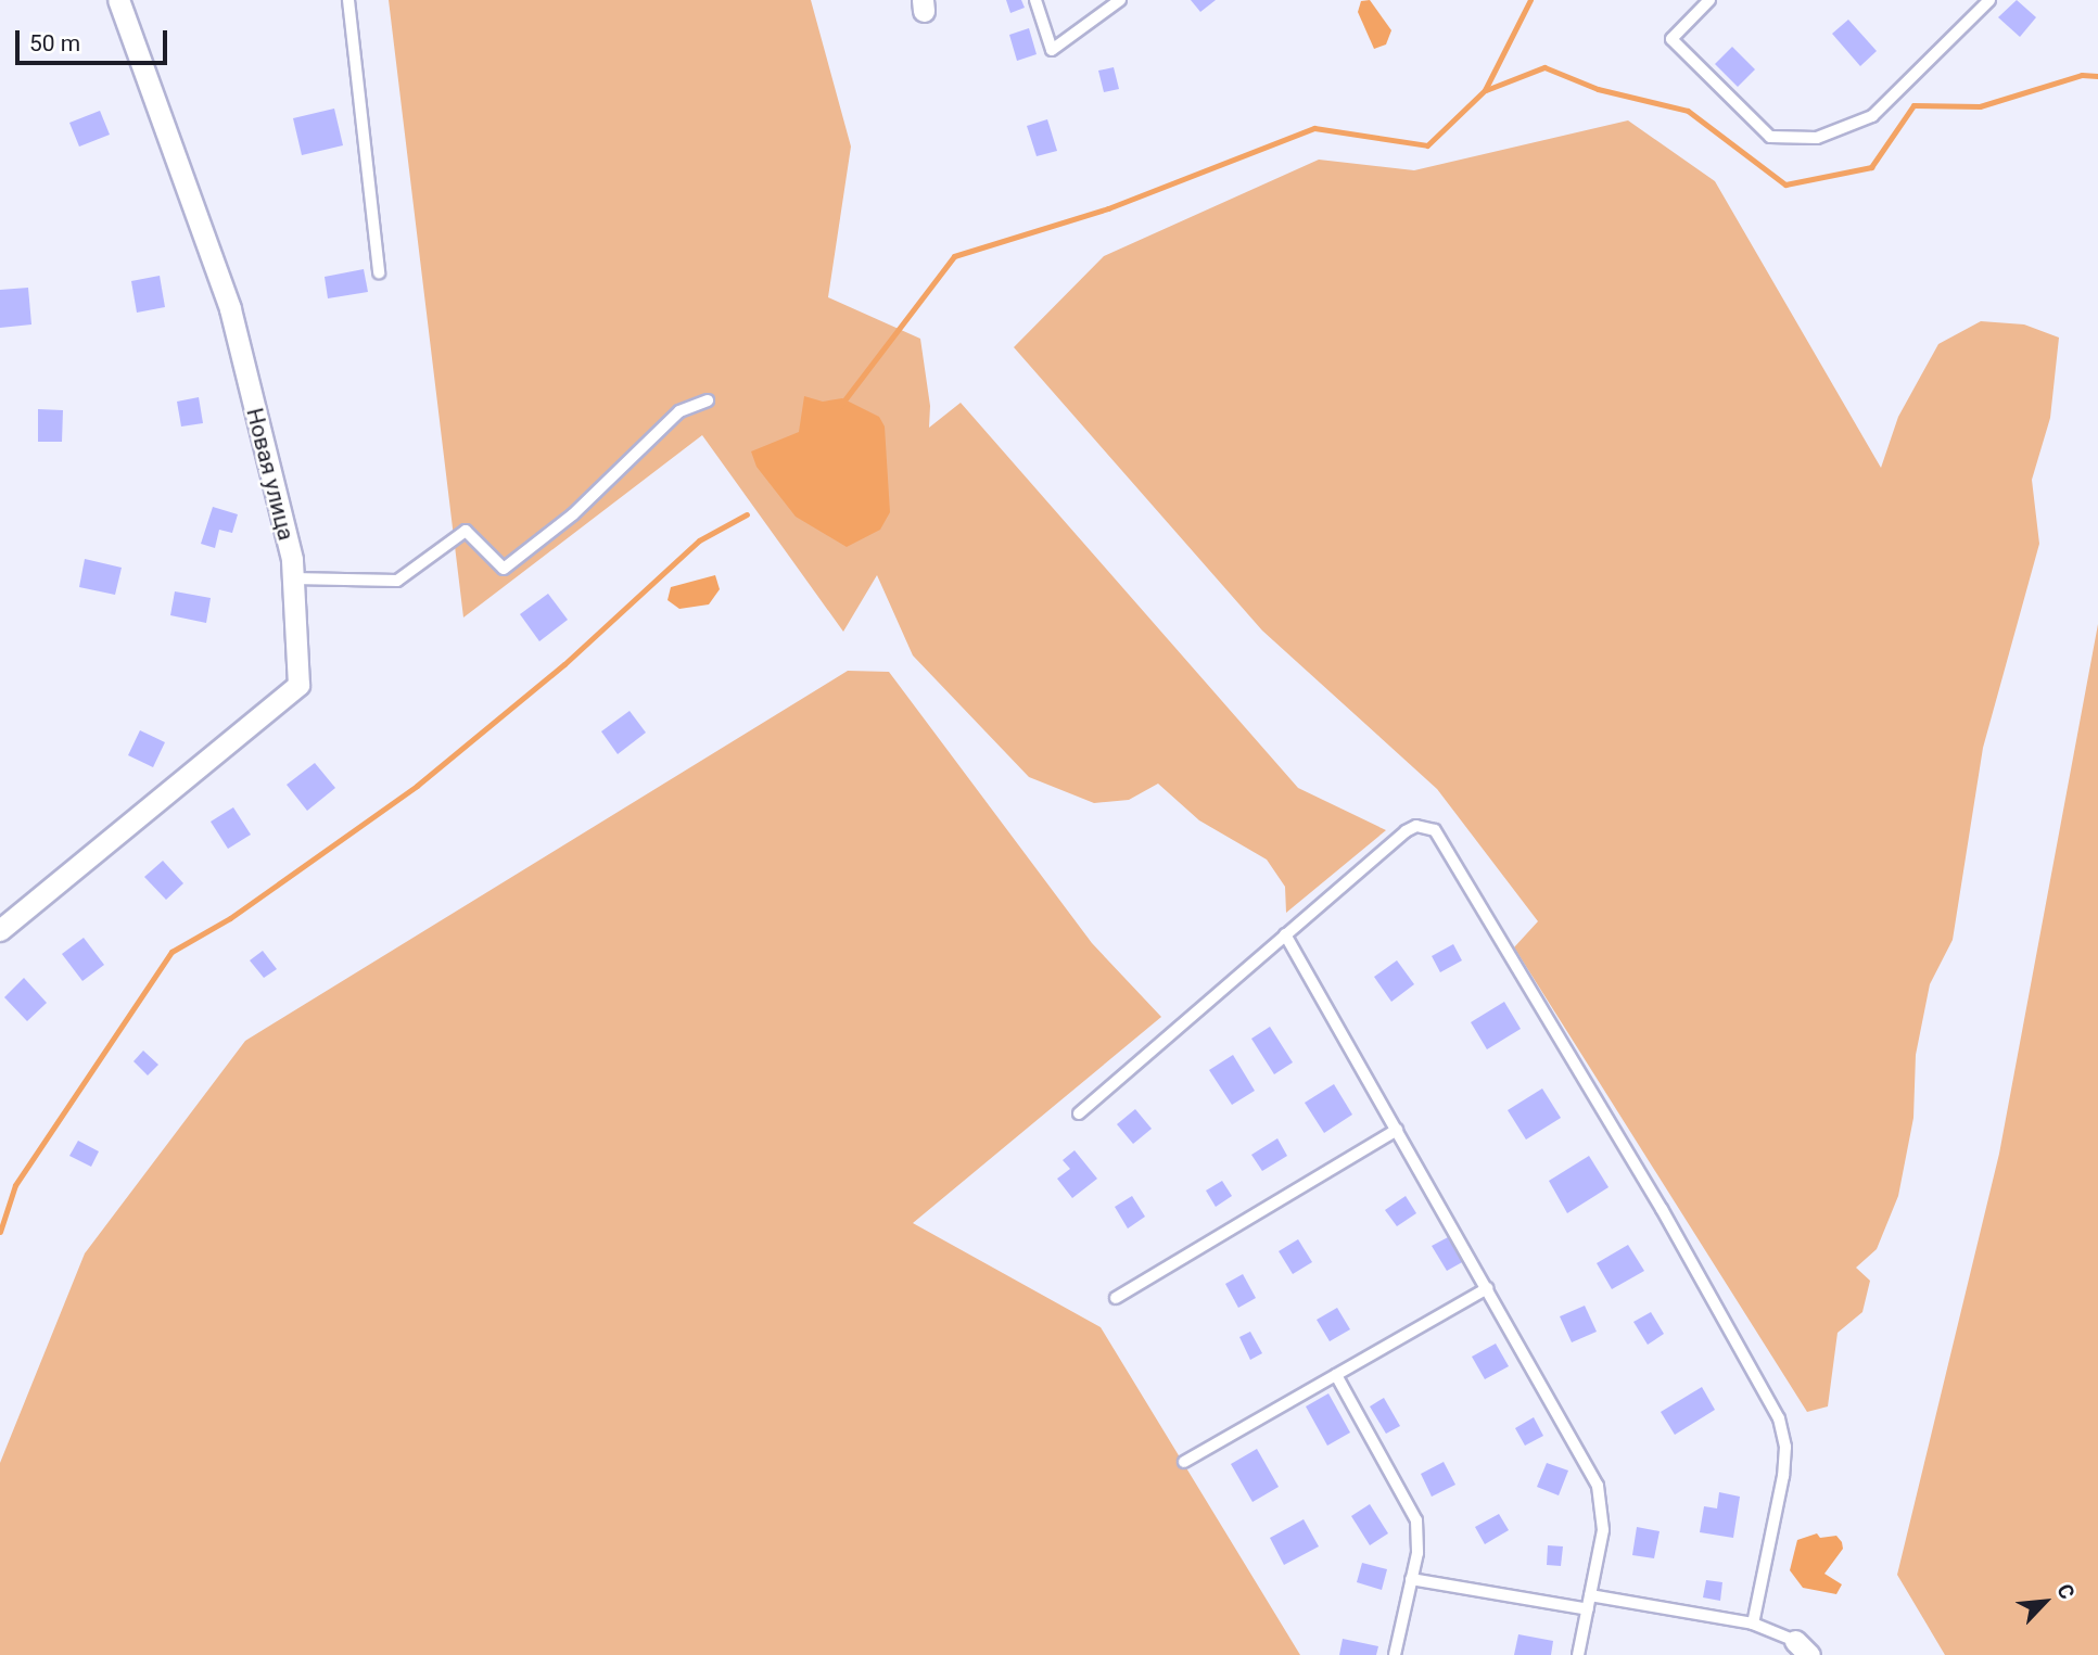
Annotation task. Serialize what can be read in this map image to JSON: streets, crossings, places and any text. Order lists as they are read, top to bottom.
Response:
{
  "streets": {
    "street": ["Новая улица"]
  },
  "scale_bar": "50 m",
  "north": "top right"
}
